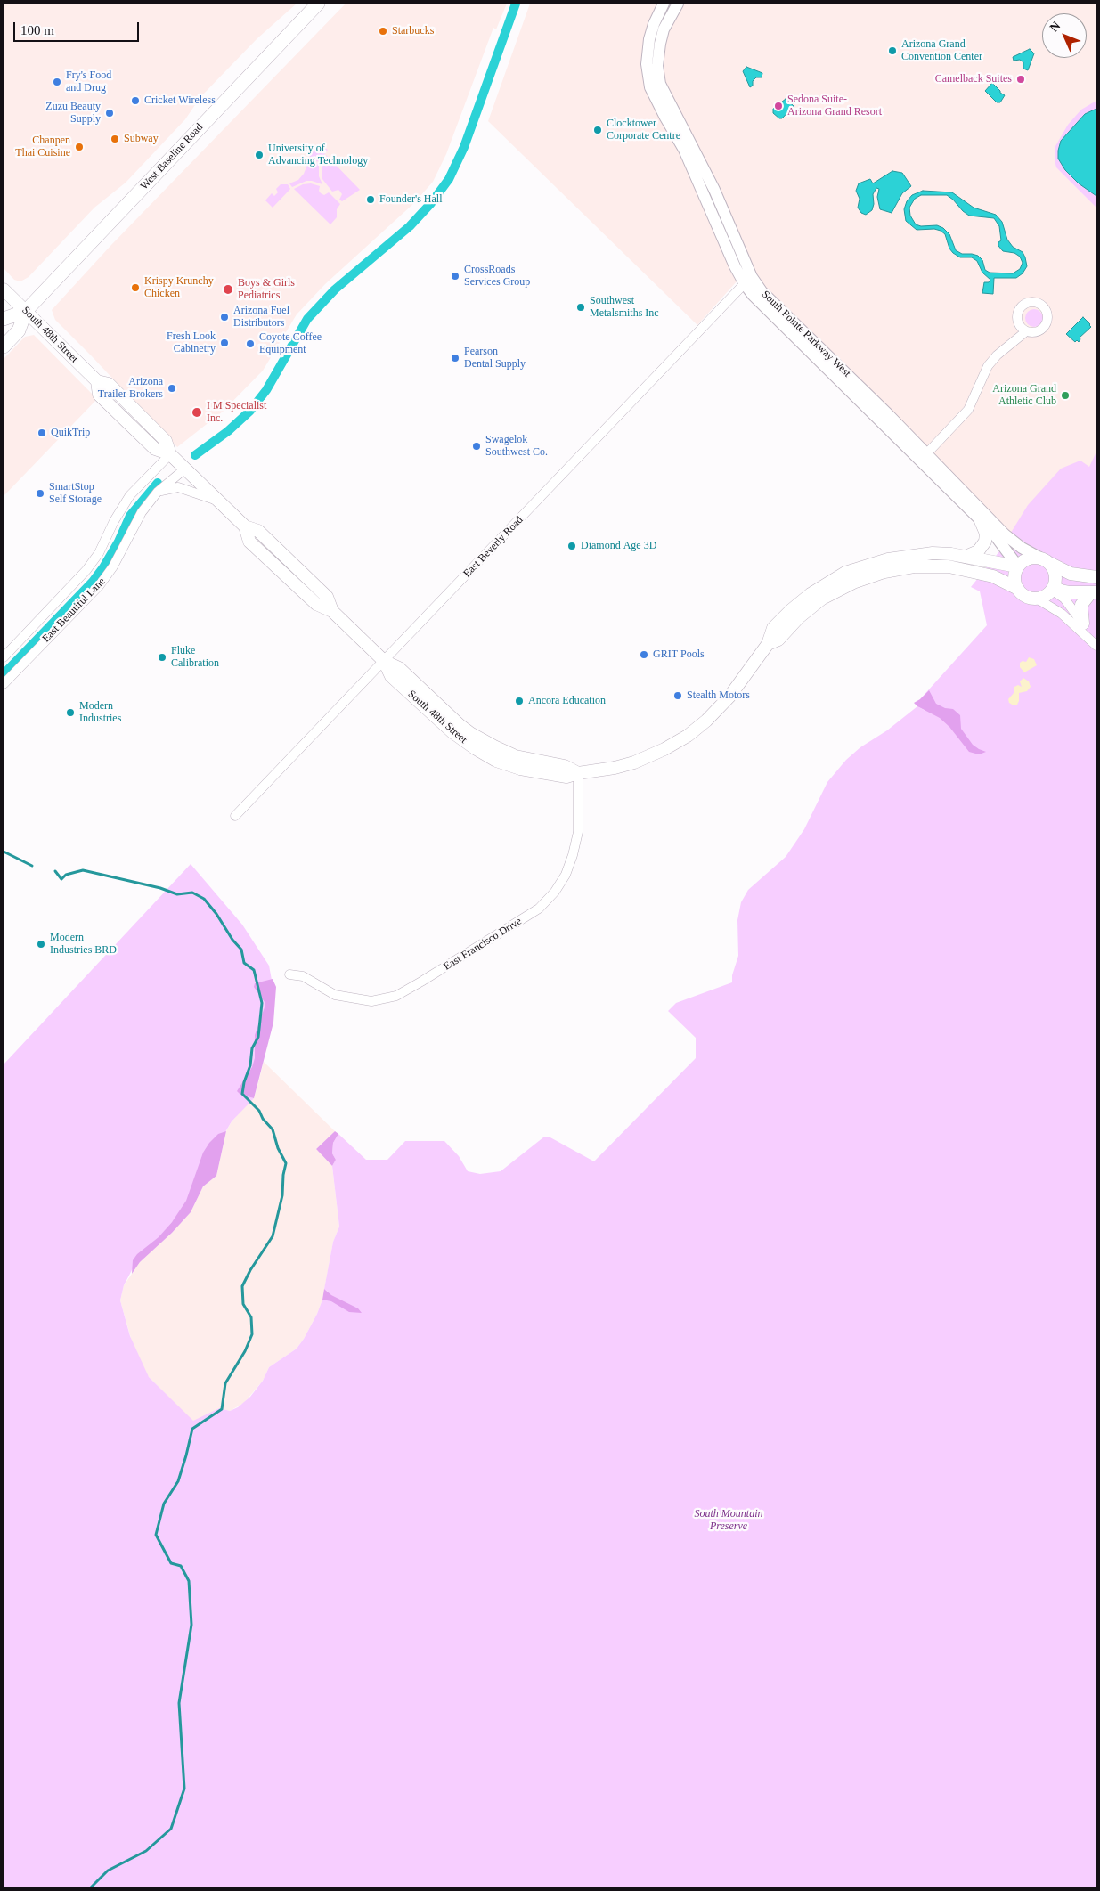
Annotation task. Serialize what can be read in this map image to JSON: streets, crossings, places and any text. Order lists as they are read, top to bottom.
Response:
{
  "streets": {
    "main road": ["West Baseline Road", "South 48th Street"],
    "street": [
      "South Pointe Parkway West",
      "East Beverly Road",
      "East Beautiful Lane",
      "East Francisco Drive"
    ]
  },
  "crossings": [
    ["West Baseline Road", "South 48th Street"],
    ["South Pointe Parkway West", "South 48th Street"],
    ["South Pointe Parkway West", "East Beverly Road"],
    ["South 48th Street", "East Beverly Road"],
    ["South 48th Street", "East Beautiful Lane"],
    ["South 48th Street", "East Francisco Drive"]
  ],
  "parks": ["South Mountain Preserve"],
  "places": [
    "Starbucks",
    "Arizona Grand Convention Center",
    "Camelback Suites",
    "Fry's Food and Drug",
    "Cricket Wireless",
    "Sedona Suite- Arizona Grand Resort",
    "Zuzu Beauty Supply",
    "Clocktower Corporate Centre",
    "Subway",
    "Chanpen Thai Cuisine",
    "University of Advancing Technology",
    "Founder's Hall",
    "CrossRoads Services Group",
    "Krispy Krunchy Chicken",
    "Boys & Girls Pediatrics",
    "Southwest Metalsmiths Inc",
    "Arizona Fuel Distributors",
    "Fresh Look Cabinetry",
    "Coyote Coffee Equipment",
    "Pearson Dental Supply",
    "Arizona Trailer Brokers",
    "Arizona Grand Athletic Club",
    "I M Specialist Inc.",
    "QuikTrip",
    "Swagelok Southwest Co.",
    "SmartStop Self Storage",
    "Diamond Age 3D",
    "GRIT Pools",
    "Fluke Calibration",
    "Stealth Motors",
    "Ancora Education",
    "Modern Industries",
    "Modern Industries BRD"
  ],
  "scale_bar": "100 m",
  "north": "top left"
}
